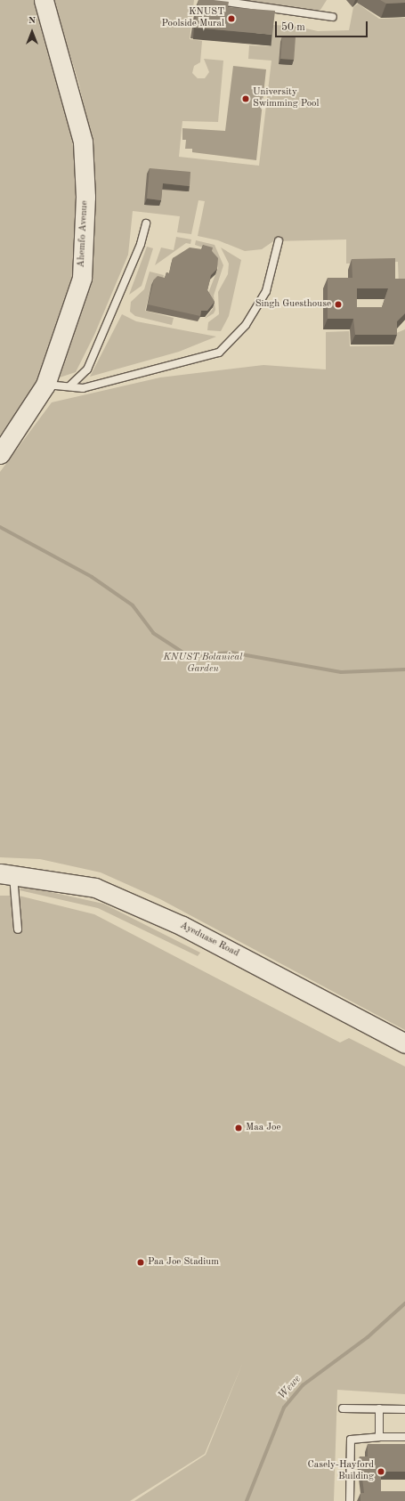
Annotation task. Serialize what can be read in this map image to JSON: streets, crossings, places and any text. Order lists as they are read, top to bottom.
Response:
{
  "streets": {
    "street": ["Ahemfo Avenue", "Ayeduase Road"]
  },
  "water": ["Wewe"],
  "parks": ["KNUST Botanical Garden"],
  "places": [
    "KNUST Poolside Mural",
    "University Swimming Pool",
    "Singh Guesthouse",
    "Maa Joe",
    "Paa Joe Stadium",
    "Casely-Hayford Building"
  ],
  "scale_bar": "50 m",
  "north": "top"
}
